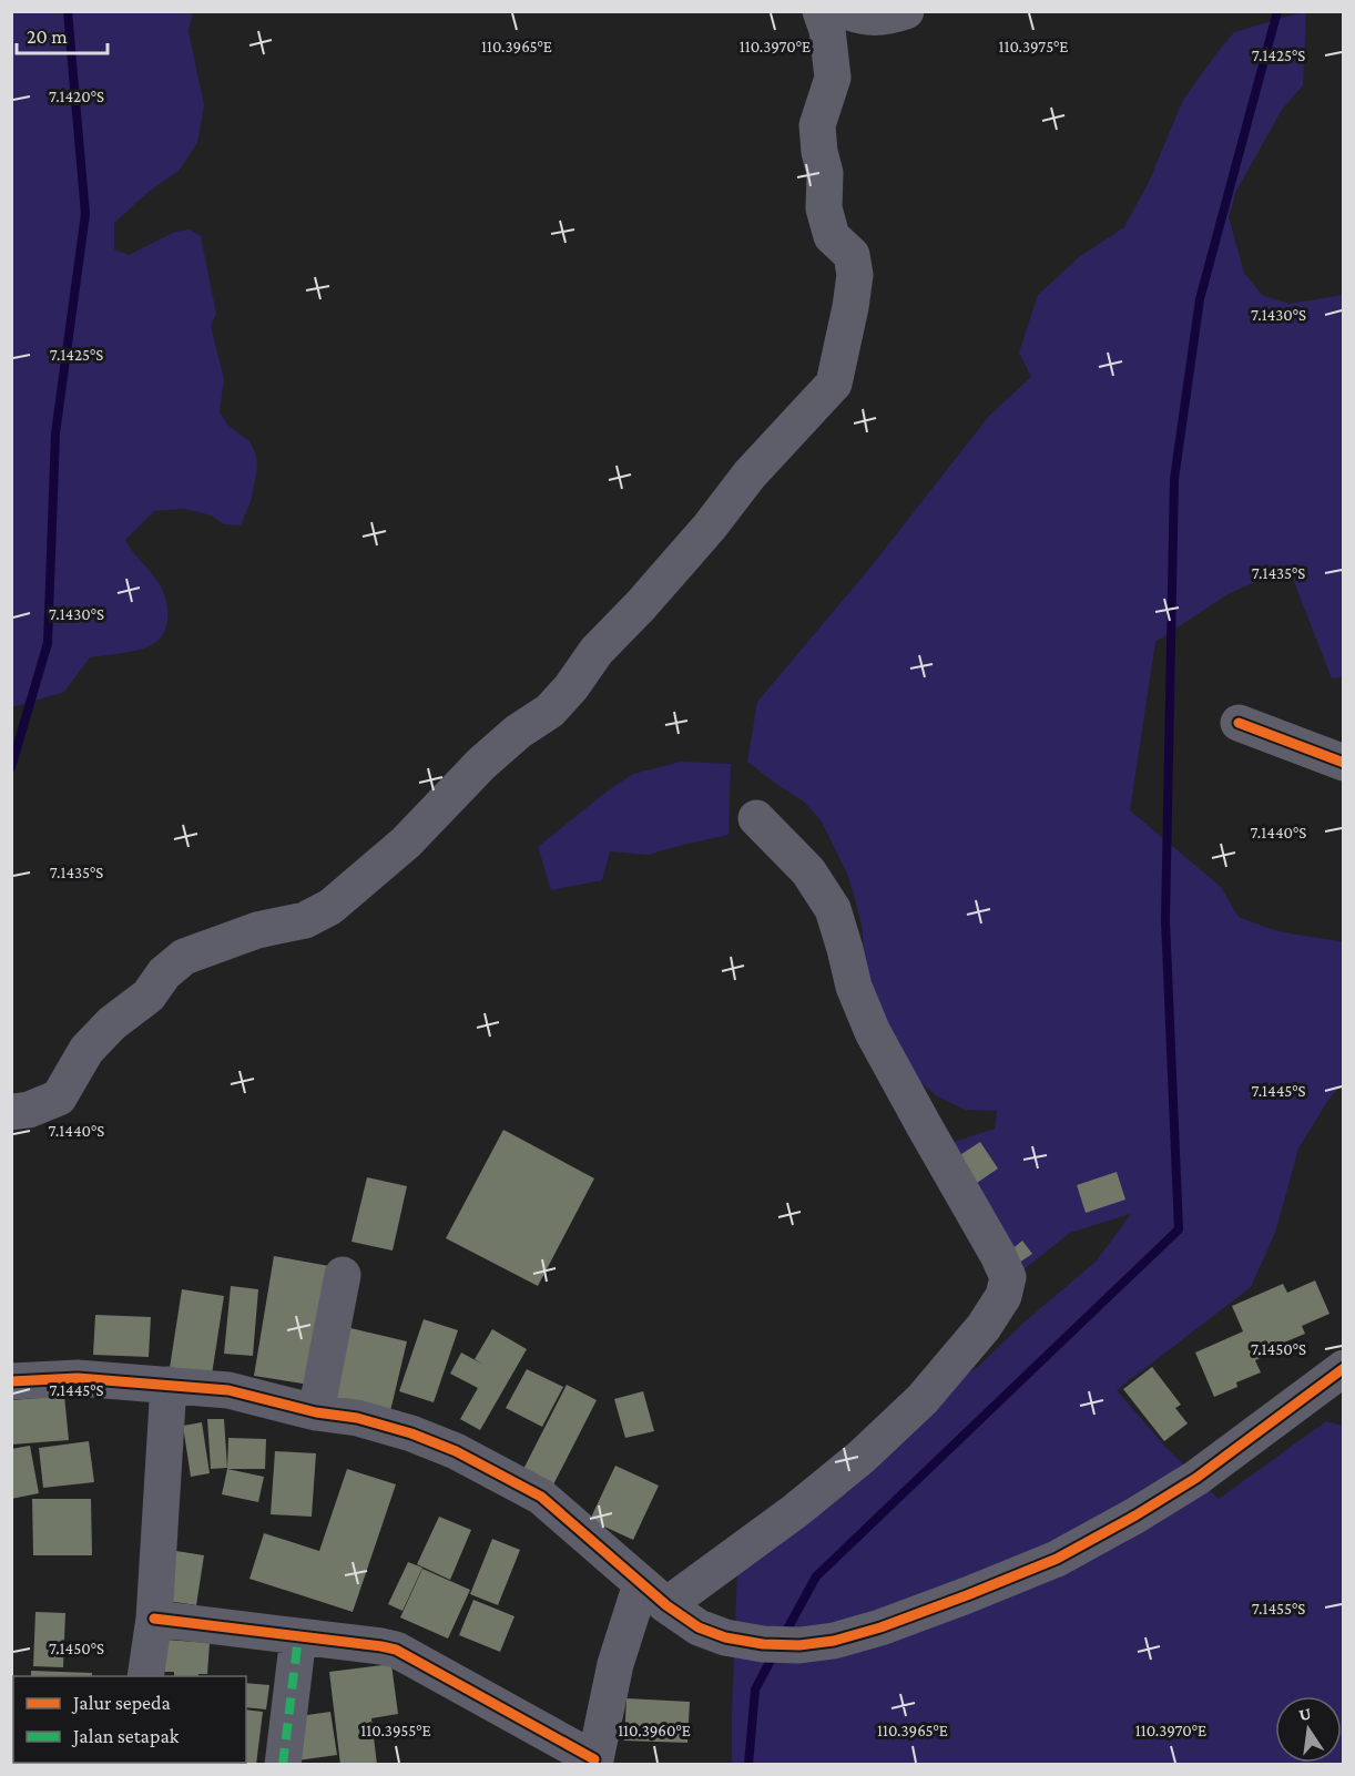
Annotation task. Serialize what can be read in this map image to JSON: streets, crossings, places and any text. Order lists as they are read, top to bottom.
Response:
{
  "legend": ["Jalur sepeda", "Jalan setapak"],
  "scale_bar": "20 m",
  "north": "top",
  "coordinates": [
    "110.3965°E",
    "110.3970°E",
    "110.3975°E",
    "7.1425°S",
    "7.1420°S",
    "7.1430°S",
    "7.1435°S",
    "7.1440°S",
    "7.1445°S",
    "7.1450°S",
    "7.1455°S",
    "110.3955°E",
    "110.3960°E"
  ]
}
